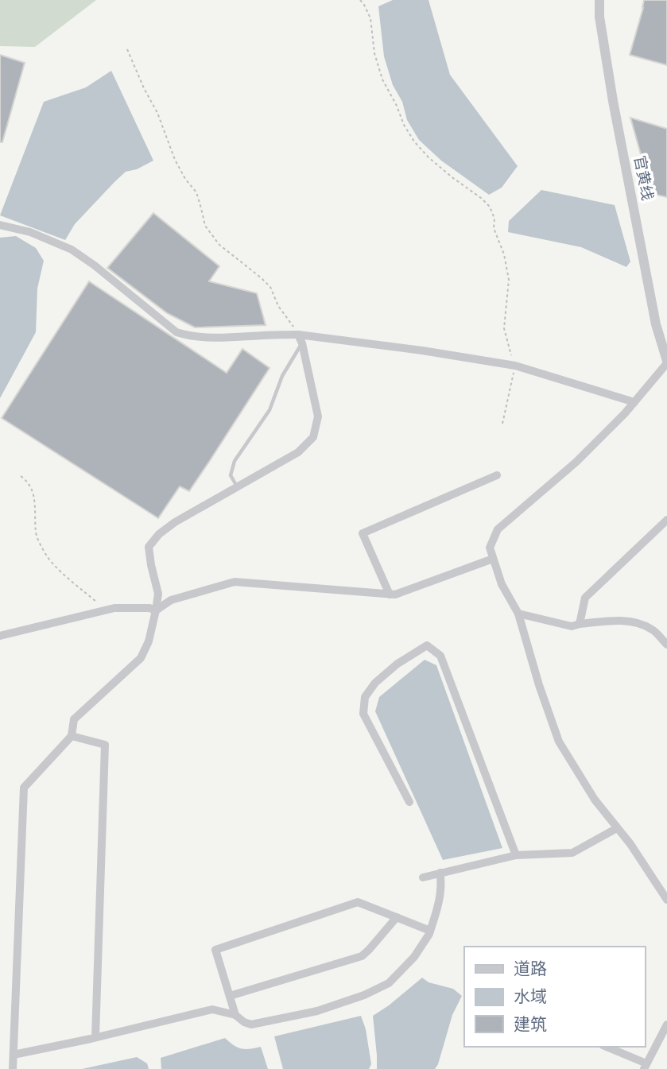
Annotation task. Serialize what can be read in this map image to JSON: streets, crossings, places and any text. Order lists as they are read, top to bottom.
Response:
{
  "streets": {
    "street": ["官黄线"]
  },
  "legend": ["道路", "水域", "建筑"]
}
